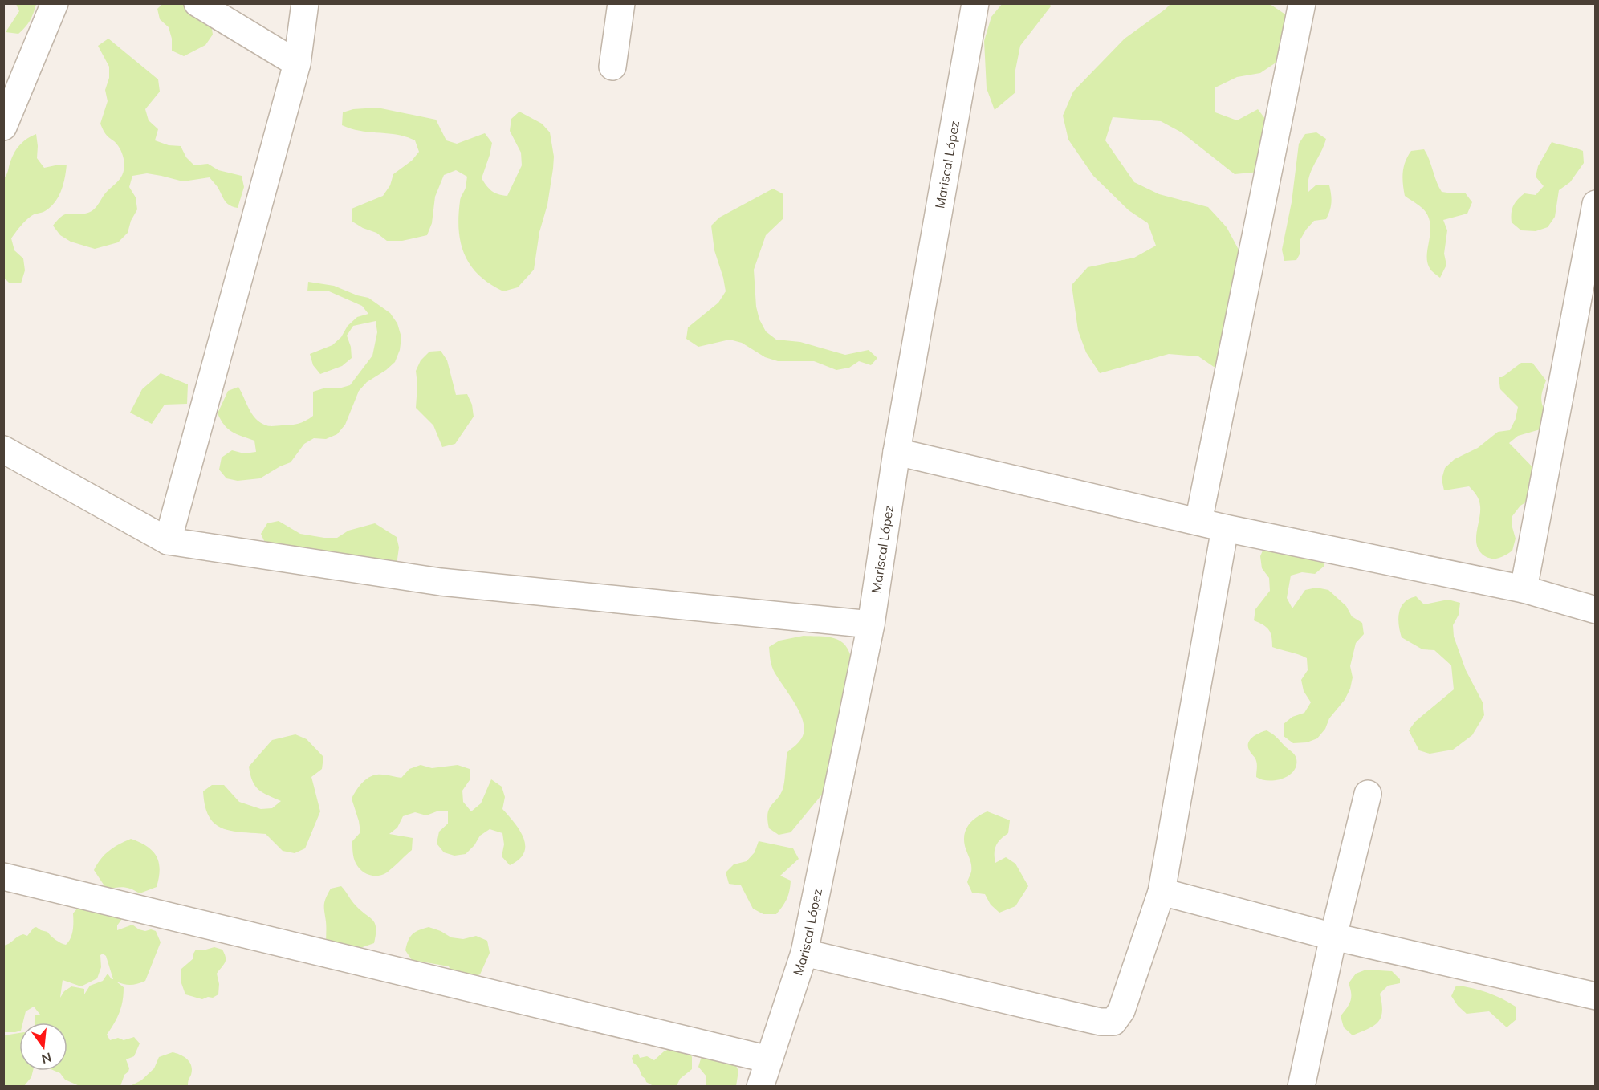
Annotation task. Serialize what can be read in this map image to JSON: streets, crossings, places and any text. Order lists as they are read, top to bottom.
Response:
{
  "streets": {
    "street": ["Mariscal López"]
  },
  "north": "bottom"
}
